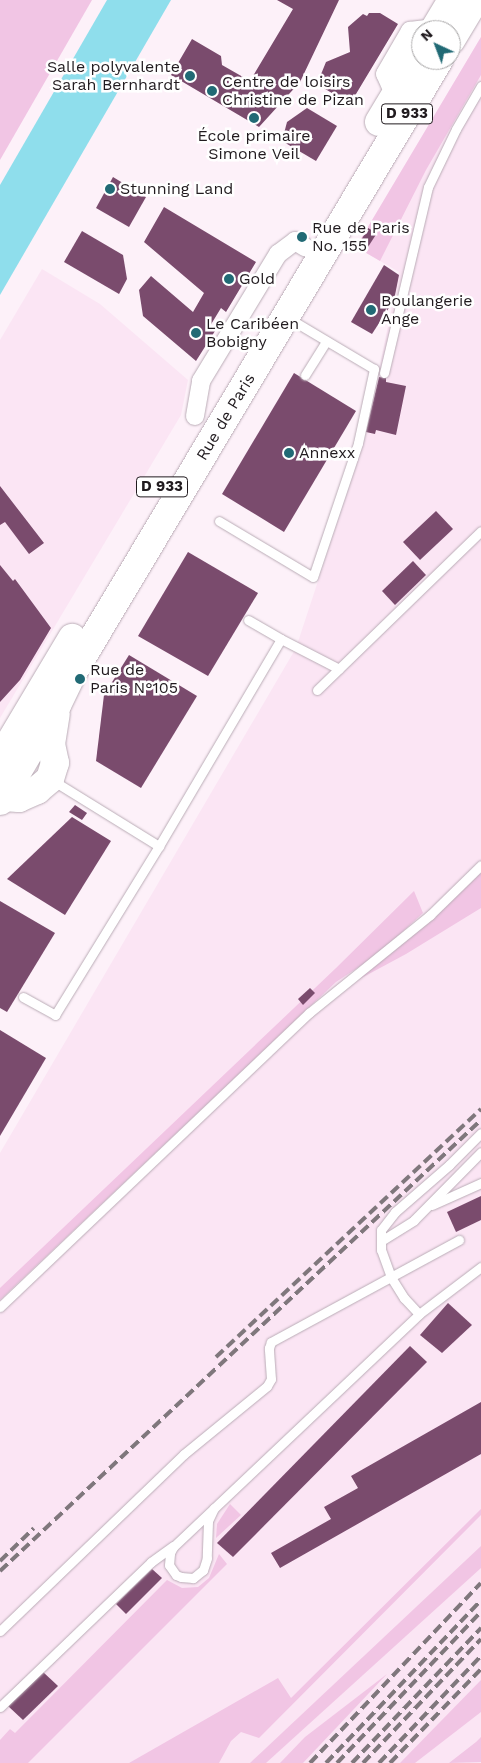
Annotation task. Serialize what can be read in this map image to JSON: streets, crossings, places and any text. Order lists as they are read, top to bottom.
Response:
{
  "streets": {
    "main road": ["D 933", "Rue de Paris"]
  },
  "places": [
    "Salle polyvalente Sarah Bernhardt",
    "Centre de loisirs Christine de Pizan",
    "École primaire Simone Veil",
    "Stunning Land",
    "Rue de Paris No. 155",
    "Gold",
    "Boulangerie Ange",
    "Le Caribéen Bobigny",
    "Annexx",
    "Rue de Paris N°105"
  ],
  "north": "top left"
}
